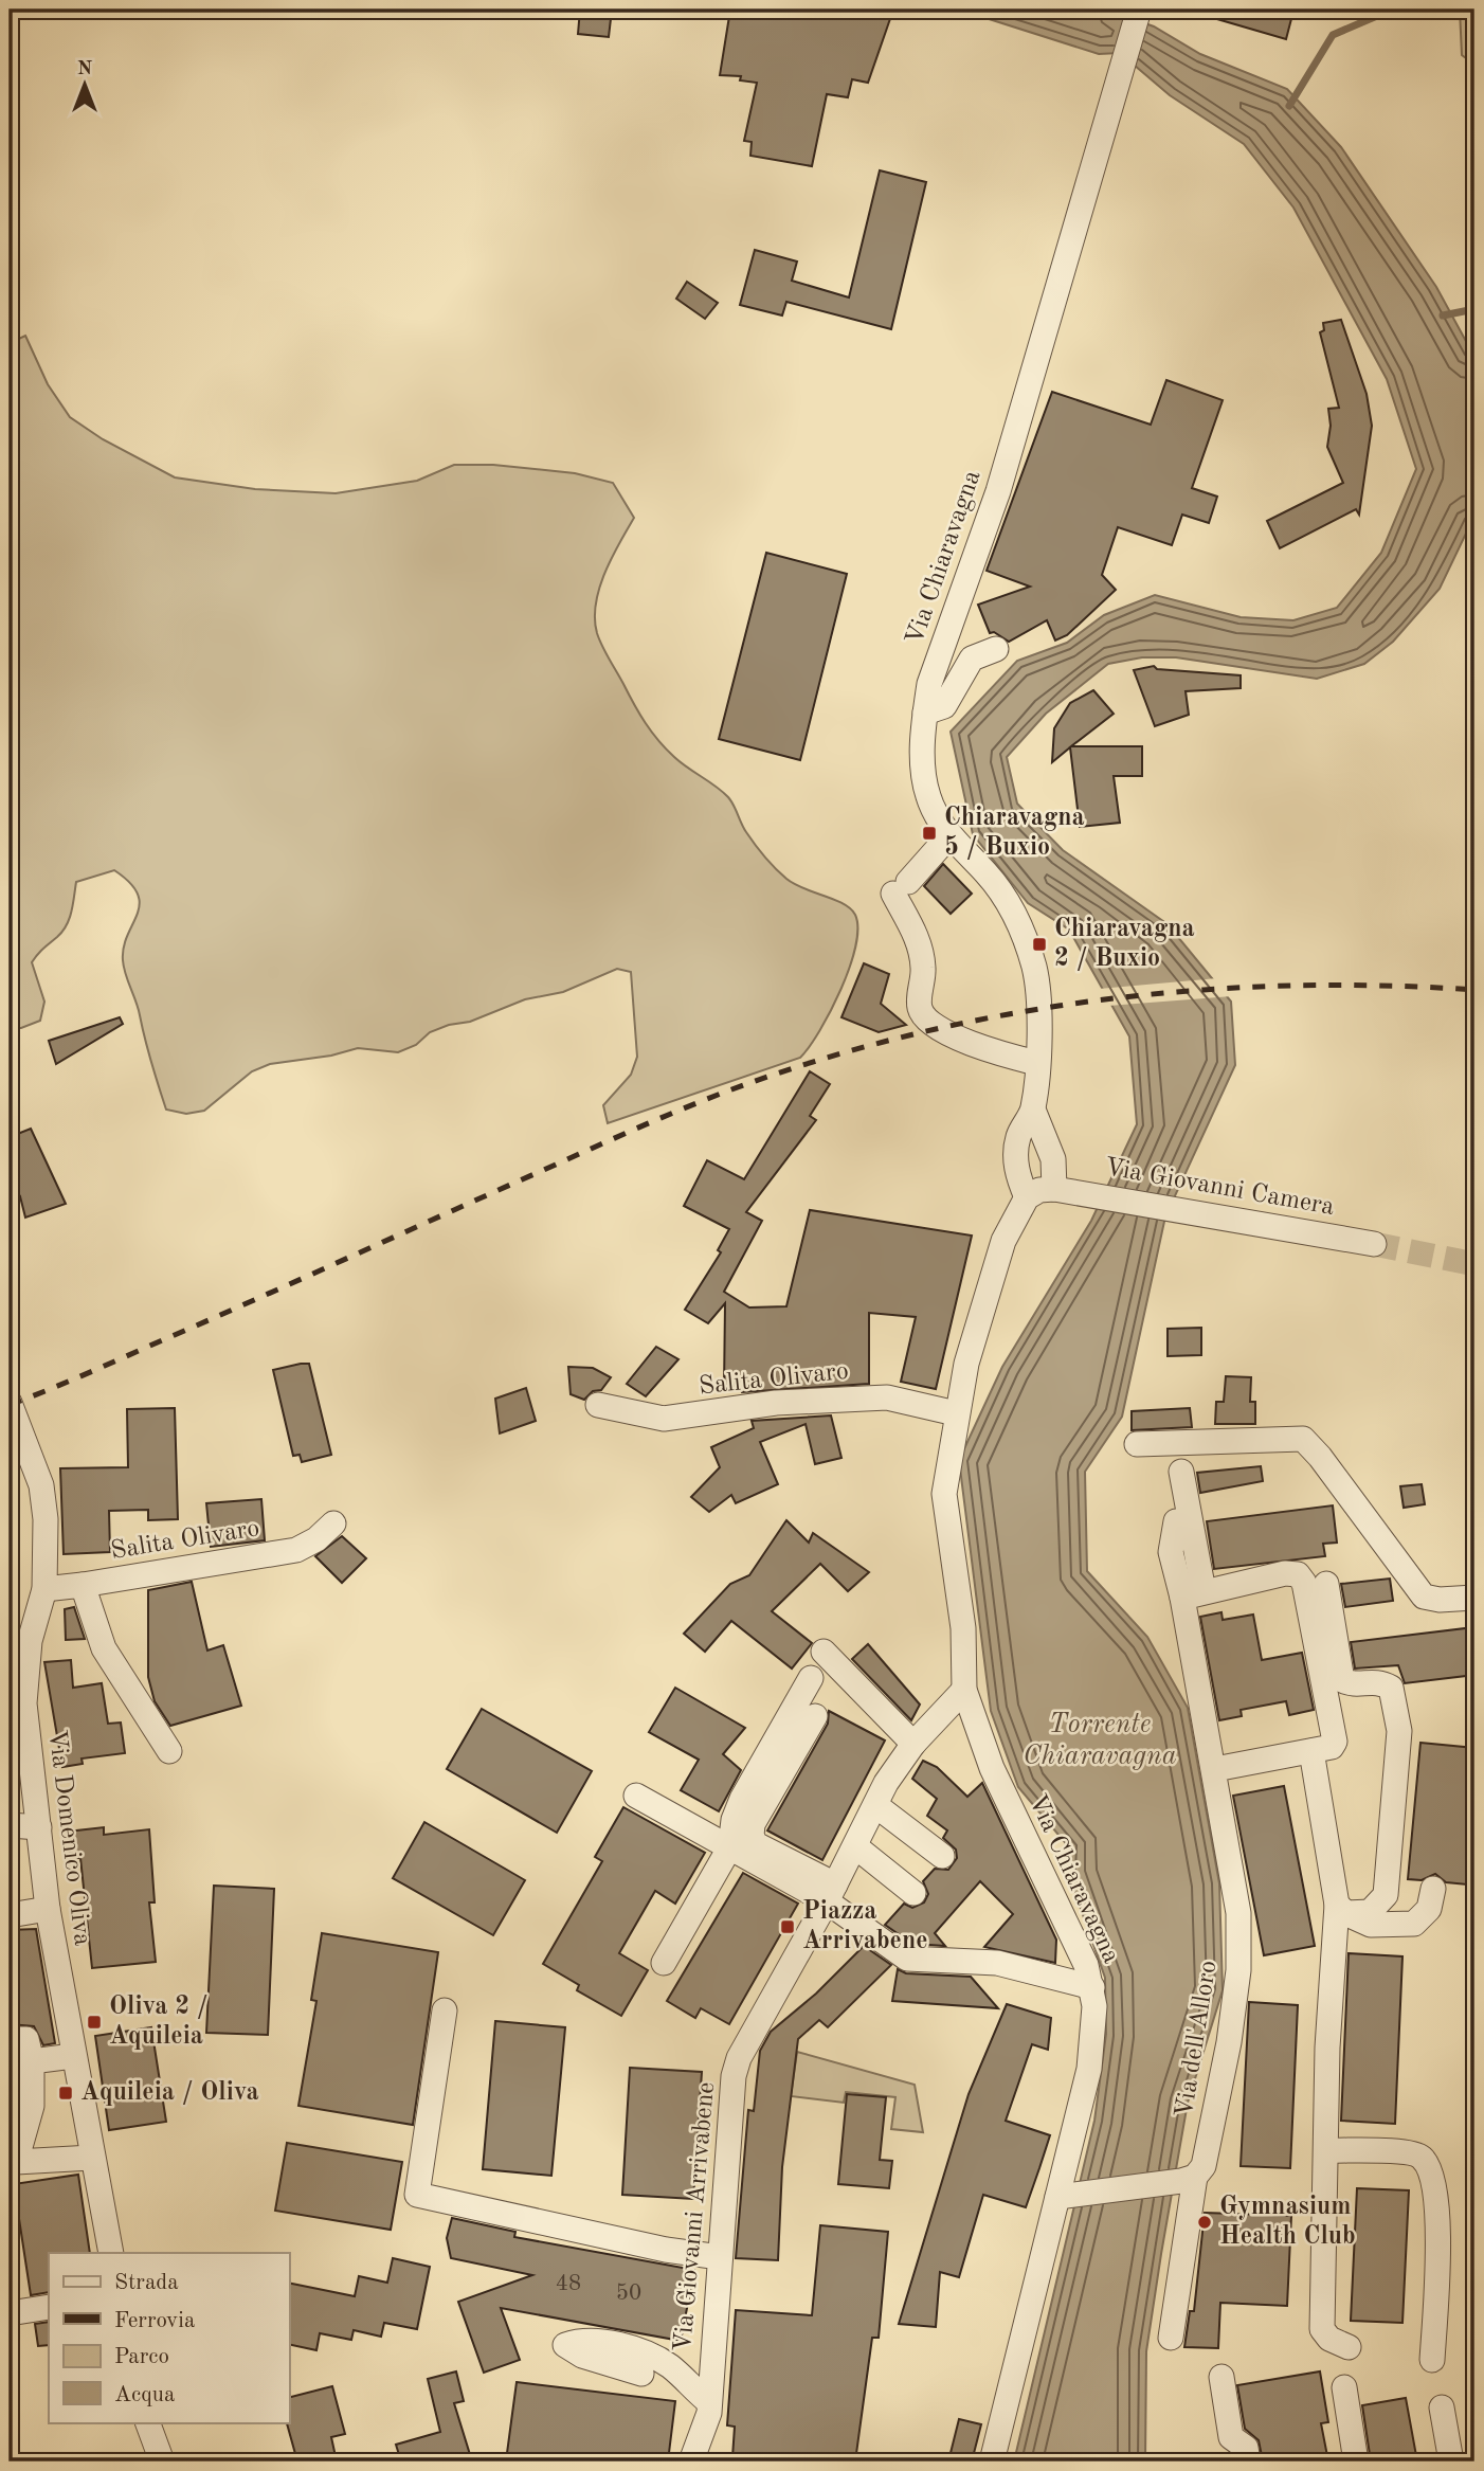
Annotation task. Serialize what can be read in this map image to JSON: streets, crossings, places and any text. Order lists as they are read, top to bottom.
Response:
{
  "streets": {
    "street": [
      "Via Chiaravagna",
      "Via Giovanni Camera",
      "Salita Olivaro",
      "Via Domenico Oliva",
      "Via dell'Alloro",
      "Via Giovanni Arrivabene"
    ]
  },
  "crossings": [
    ["Via Chiaravagna", "Via Giovanni Camera"],
    ["Via Chiaravagna", "Salita Olivaro"],
    ["Via Chiaravagna", "Via Giovanni Arrivabene"],
    ["Salita Olivaro", "Via Domenico Oliva"]
  ],
  "water": ["Torrente Chiaravagna"],
  "places": {
    "transit": [
      "Chiaravagna 5 / Buxio",
      "Chiaravagna 2 / Buxio",
      "Piazza Arrivabene",
      "Oliva 2 / Aquileia",
      "Aquileia / Oliva"
    ],
    "other": ["Gymnasium Health Club"]
  },
  "house_numbers": ["48", "50"],
  "legend": [
    "Strada",
    "Ferrovia",
    "Parco",
    "Acqua"
  ],
  "north": "top"
}
